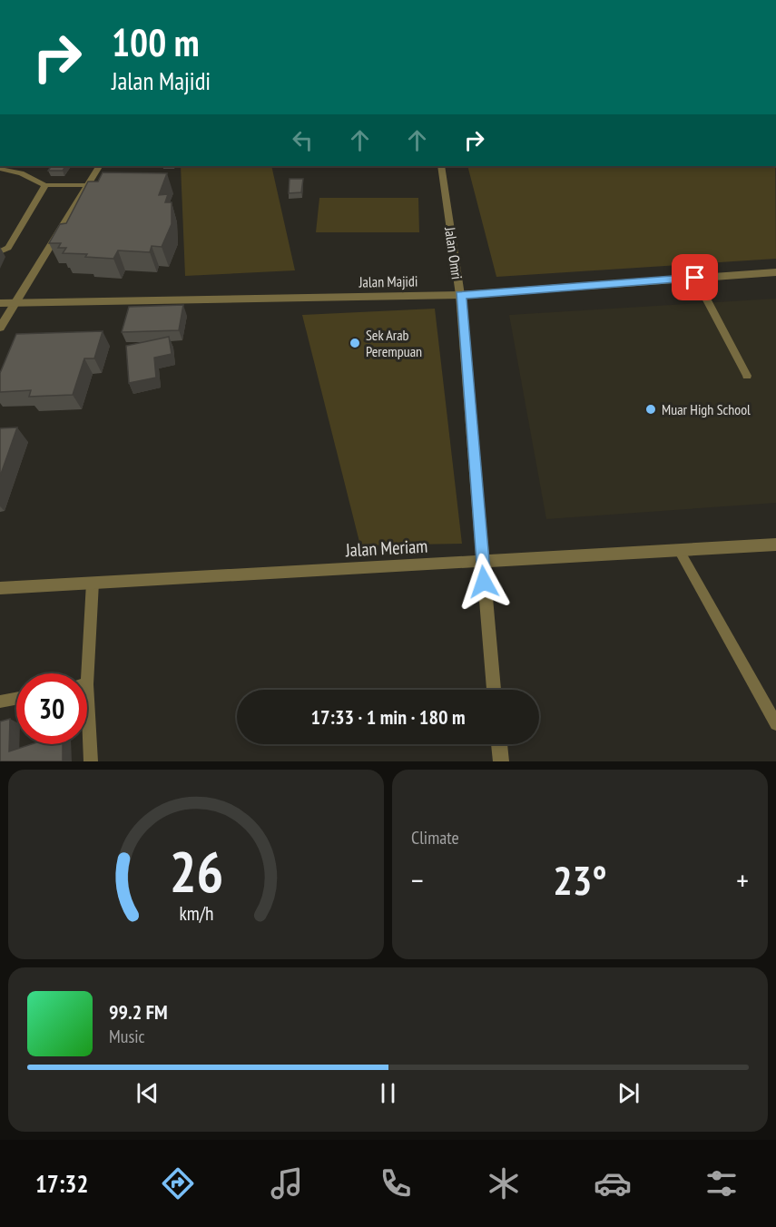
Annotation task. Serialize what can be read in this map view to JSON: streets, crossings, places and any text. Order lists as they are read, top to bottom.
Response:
{
  "streets": {
    "street": ["Jalan Omri", "Jalan Majidi", "Jalan Meriam"]
  },
  "crossings": [
    ["Jalan Omri", "Jalan Majidi"],
    ["Jalan Omri", "Jalan Meriam"]
  ],
  "places": ["Sek Arab Perempuan", "Muar High School"],
  "page": {
    "turn": ["100 m", "Jalan Majidi"],
    "limit": "30",
    "trip": "17:33 · 1 min · 180 m",
    "tile": "Climate",
    "heat": ["−", "23°", "+"],
    "song": ["99.2 FM", "Music"],
    "tabs": "17:32",
    "gauge": ["26", "km/h"]
  }
}
